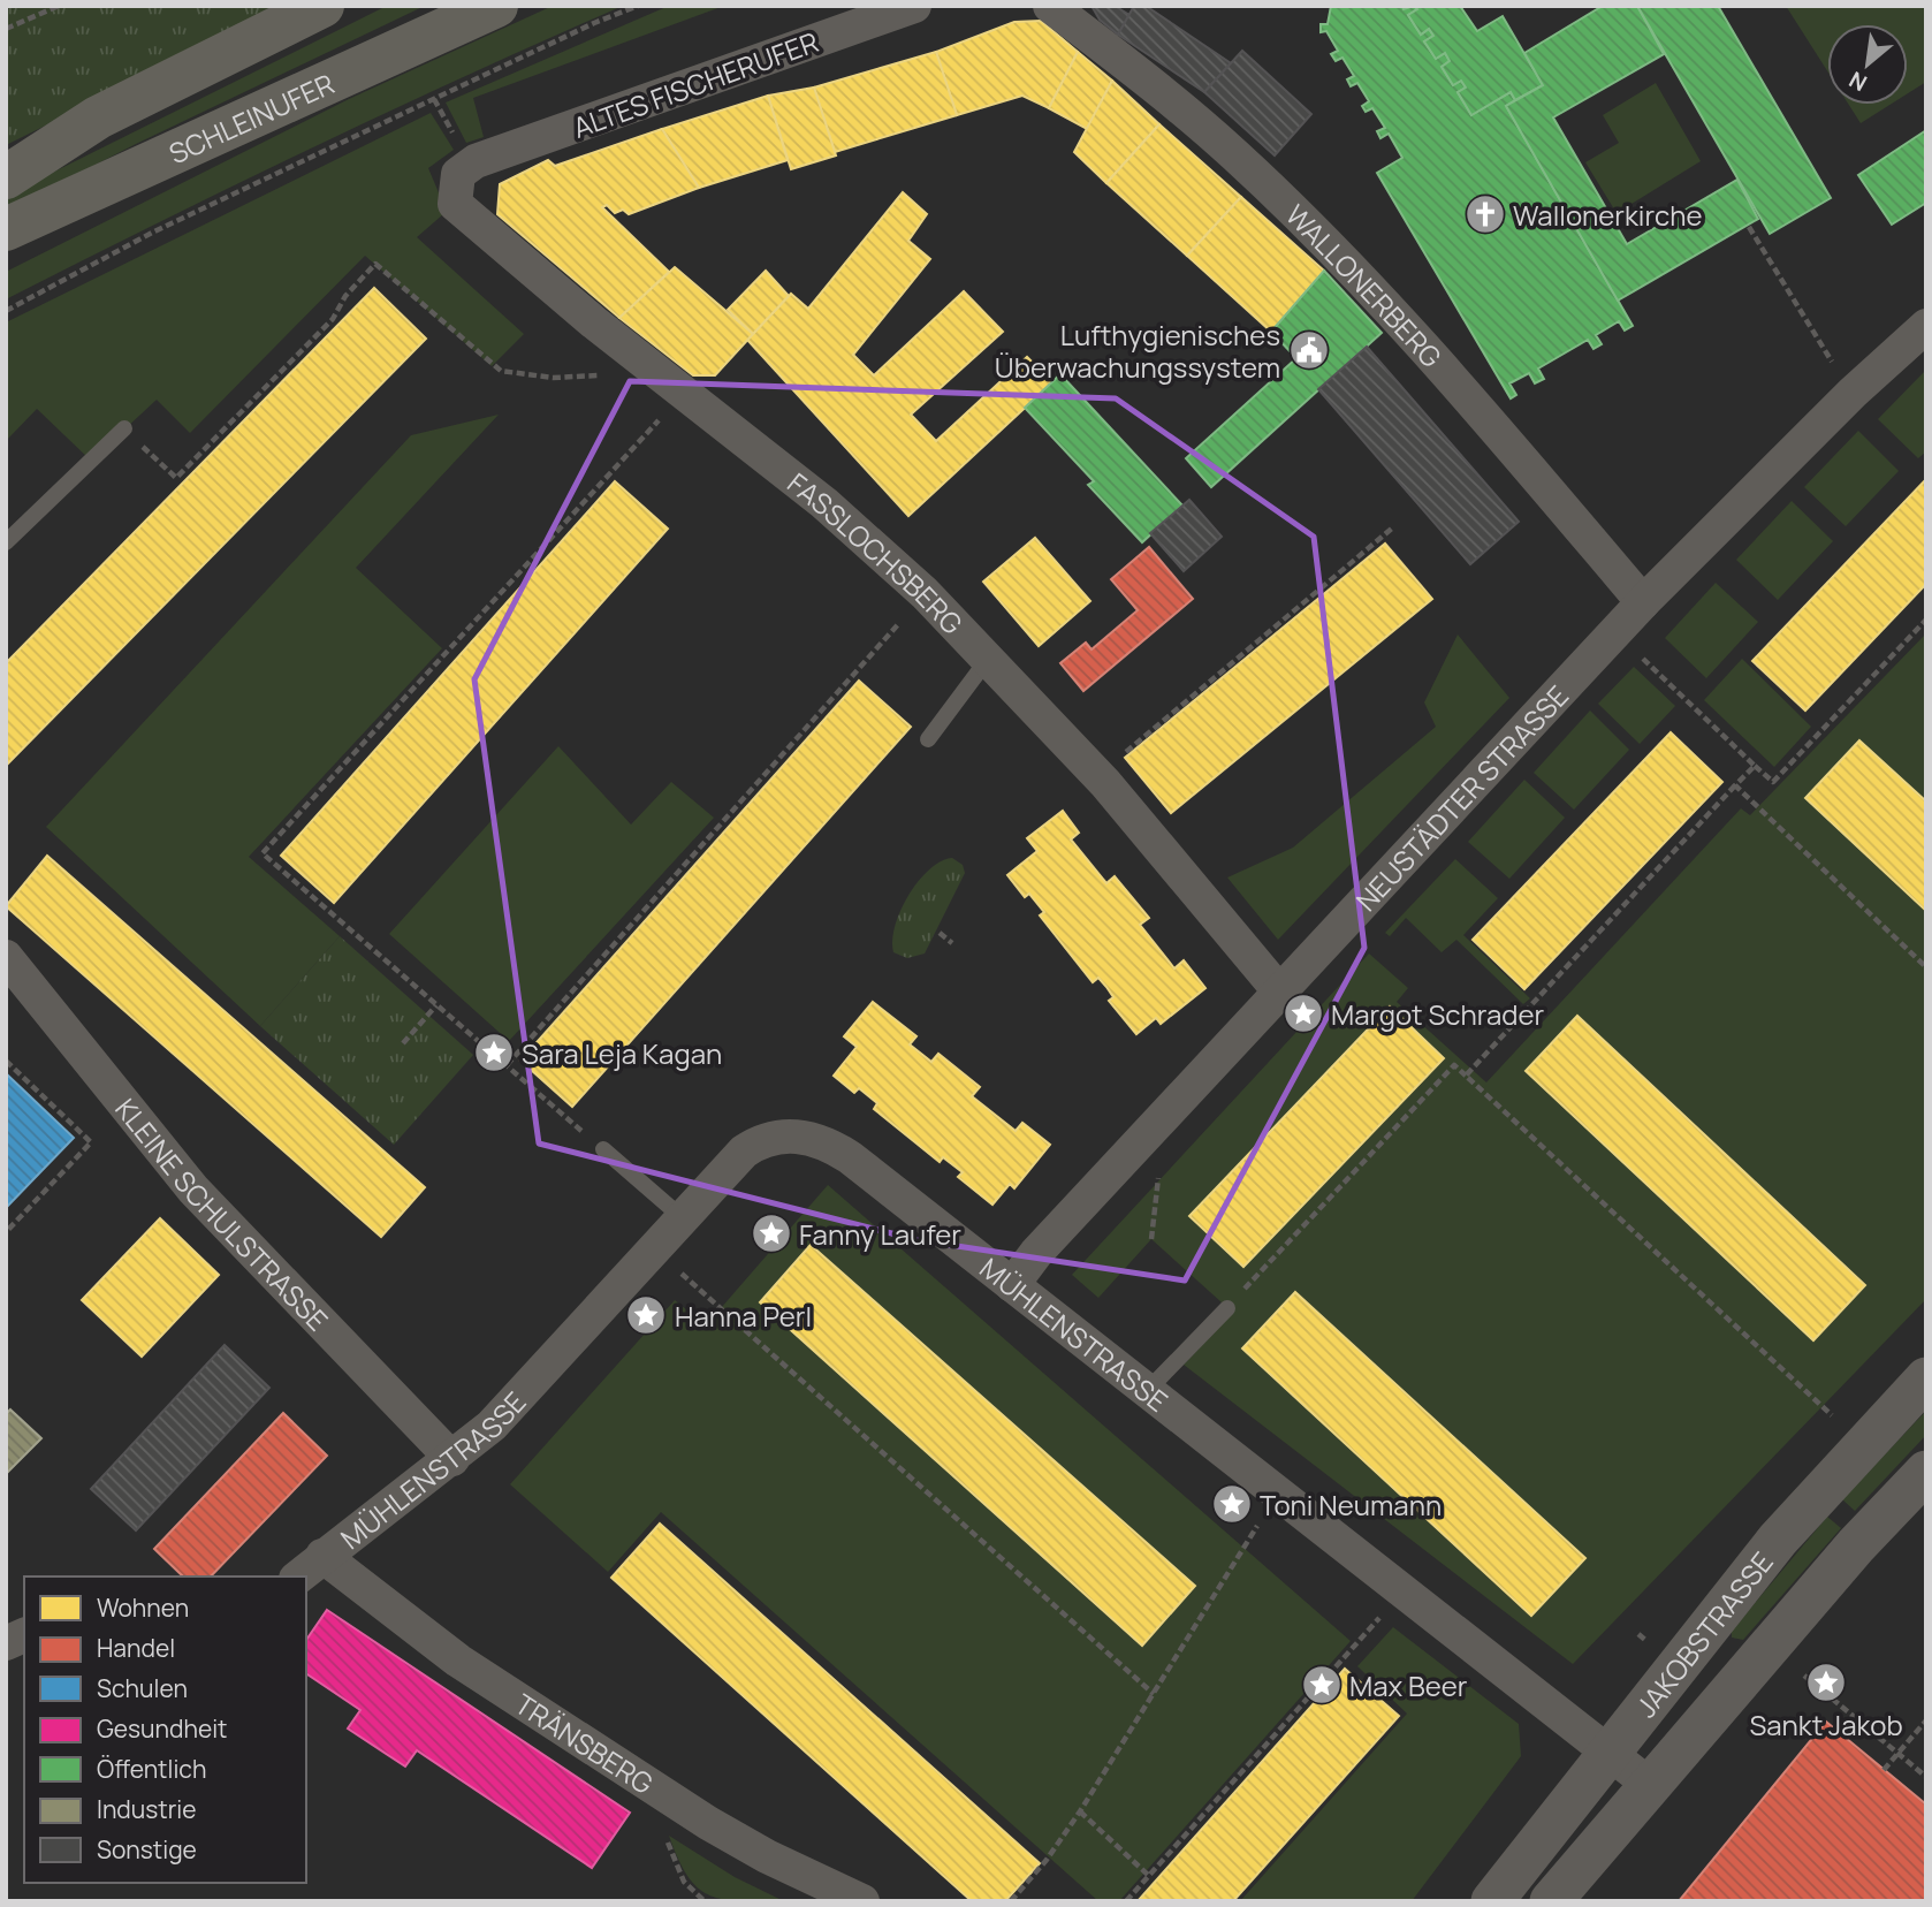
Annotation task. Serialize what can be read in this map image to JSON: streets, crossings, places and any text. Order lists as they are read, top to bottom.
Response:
{
  "streets": {
    "main road": ["SCHLEINUFER"],
    "street": [
      "ALTES FISCHERUFER",
      "WALLONERBERG",
      "FASSLOCHSBERG",
      "NEUSTÄDTER STRASSE",
      "KLEINE SCHULSTRASSE",
      "MÜHLENSTRASSE",
      "JAKOBSTRASSE",
      "TRÄNSBERG"
    ]
  },
  "crossings": [
    ["ALTES FISCHERUFER", "FASSLOCHSBERG"],
    ["WALLONERBERG", "NEUSTÄDTER STRASSE"],
    ["FASSLOCHSBERG", "NEUSTÄDTER STRASSE"],
    ["NEUSTÄDTER STRASSE", "MÜHLENSTRASSE"],
    ["KLEINE SCHULSTRASSE", "MÜHLENSTRASSE"],
    ["MÜHLENSTRASSE", "JAKOBSTRASSE"],
    ["MÜHLENSTRASSE", "TRÄNSBERG"]
  ],
  "places": {
    "church": ["Wallonerkirche"],
    "public building": ["Lufthygienisches Überwachungssystem"],
    "place": [
      "Margot Schrader",
      "Sara Leja Kagan",
      "Fanny Laufer",
      "Hanna Perl",
      "Toni Neumann",
      "Sankt Jakob",
      "Max Beer"
    ]
  },
  "legend": [
    "Wohnen",
    "Handel",
    "Schulen",
    "Gesundheit",
    "Öffentlich",
    "Industrie",
    "Sonstige"
  ],
  "north": "bottom left"
}
